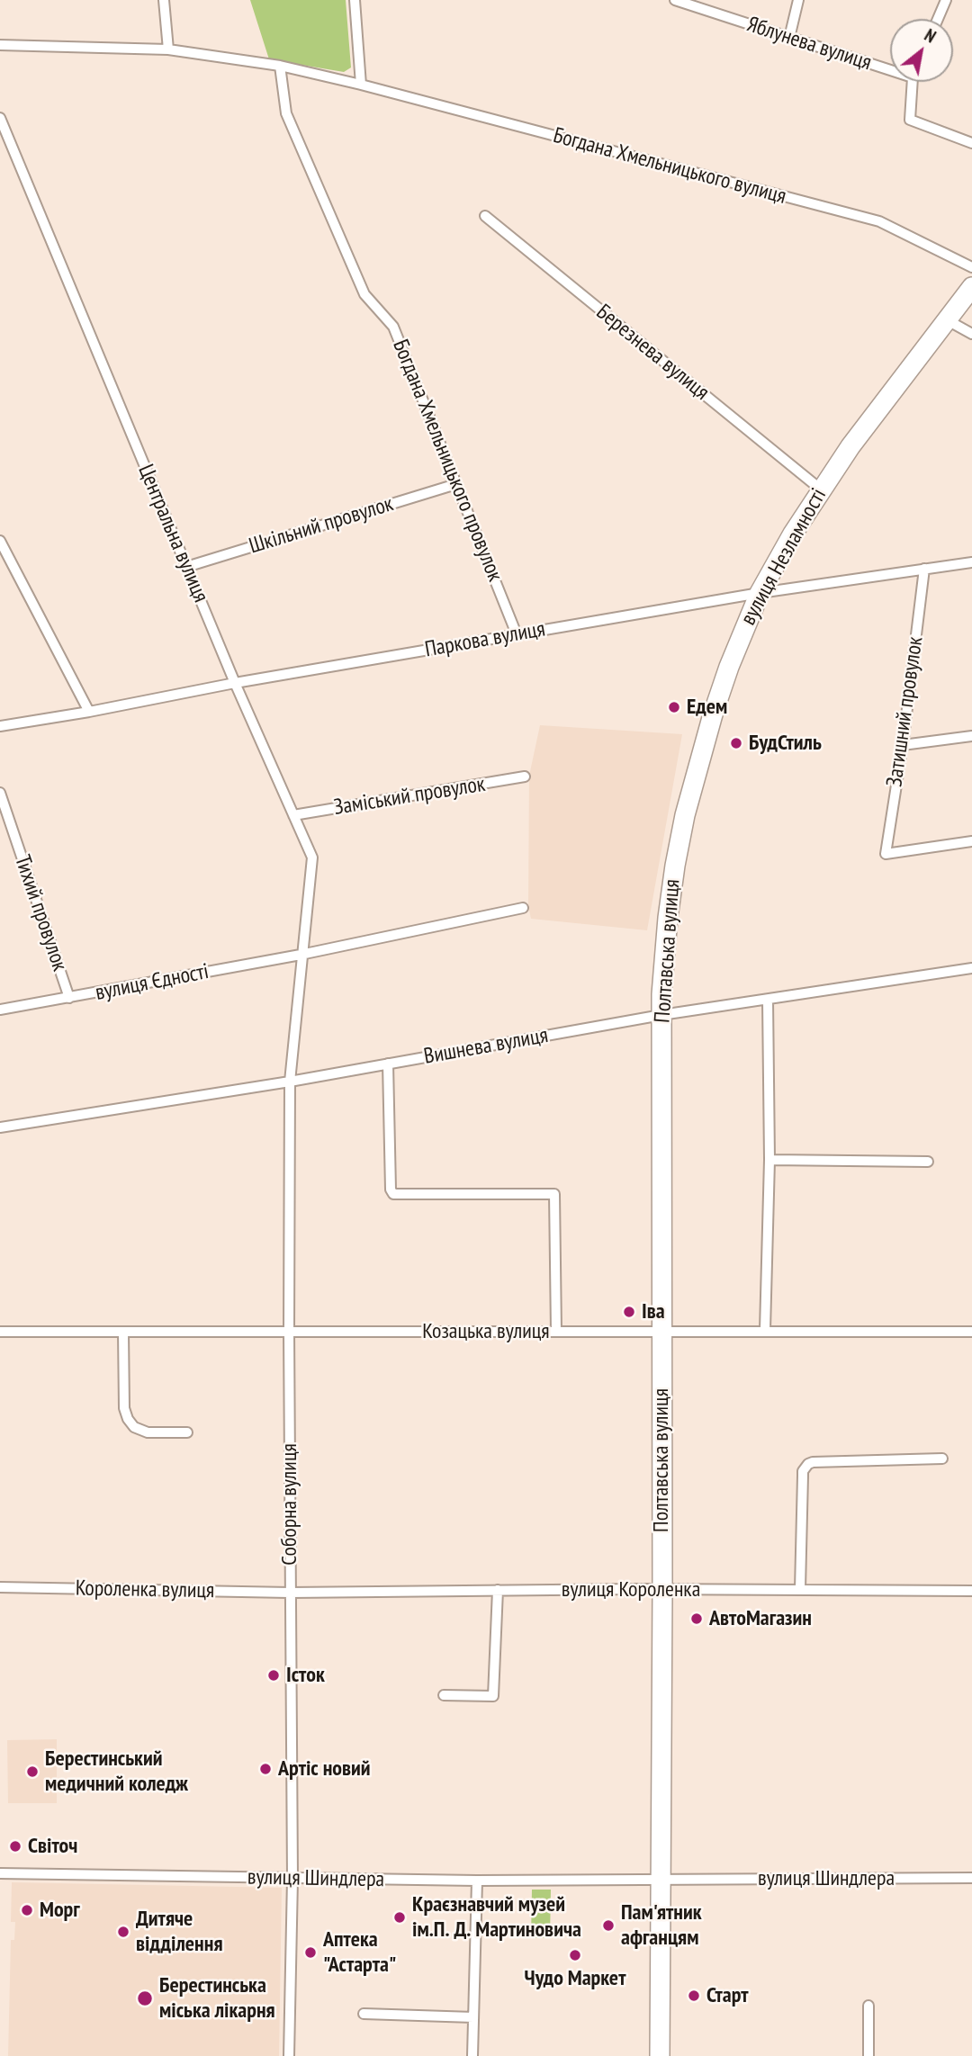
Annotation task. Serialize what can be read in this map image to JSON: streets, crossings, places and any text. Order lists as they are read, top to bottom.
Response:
{
  "streets": {
    "highway": ["вулиця Незламності", "Полтавська вулиця"],
    "street": [
      "Яблунева вулиця",
      "Богдана Хмельницького вулиця",
      "Березнева вулиця",
      "Богдана Хмельницького провулок",
      "Шкільний провулок",
      "Центральна вулиця",
      "Паркова вулиця",
      "Затишний провулок",
      "Заміський провулок",
      "Тихий провулок",
      "вулиця Єдності",
      "Вишнева вулиця",
      "Козацька вулиця",
      "Соборна вулиця",
      "Короленка вулиця",
      "вулиця Короленка",
      "вулиця Шиндлера"
    ]
  },
  "crossings": [
    ["Богдана Хмельницького вулиця", "Богдана Хмельницького провулок"],
    ["Березнева вулиця", "вулиця Незламності"],
    ["Богдана Хмельницького провулок", "Шкільний провулок"],
    ["Богдана Хмельницького провулок", "Паркова вулиця"],
    ["Шкільний провулок", "Центральна вулиця"],
    ["Центральна вулиця", "Паркова вулиця"],
    ["Центральна вулиця", "Заміський провулок"],
    ["Центральна вулиця", "вулиця Єдності"],
    ["Центральна вулиця", "Соборна вулиця"],
    ["вулиця Незламності", "Паркова вулиця"],
    ["вулиця Незламності", "Полтавська вулиця"],
    ["Паркова вулиця", "Затишний провулок"],
    ["Тихий провулок", "вулиця Єдності"],
    ["Полтавська вулиця", "Вишнева вулиця"],
    ["Полтавська вулиця", "Козацька вулиця"],
    ["Полтавська вулиця", "вулиця Короленка"],
    ["Полтавська вулиця", "вулиця Шиндлера"],
    ["вулиця Єдності", "Соборна вулиця"],
    ["Вишнева вулиця", "Соборна вулиця"],
    ["Козацька вулиця", "Соборна вулиця"],
    ["Соборна вулиця", "Короленка вулиця"],
    ["Соборна вулиця", "вулиця Короленка"],
    ["Соборна вулиця", "вулиця Шиндлера"],
    ["Короленка вулиця", "вулиця Короленка"]
  ],
  "places": [
    "Едем",
    "БудСтиль",
    "Іва",
    "АвтоМагазин",
    "Істок",
    "Артіс новий",
    "Берестинський медичний коледж",
    "Світоч",
    "Морг",
    "Краєзнавчий музей ім.П. Д. Мартиновича",
    "Пам'ятник афганцям",
    "Дитяче відділення",
    "Аптека \"Астарта\"",
    "Чудо Маркет",
    "Старт",
    "Берестинська міська лікарня"
  ],
  "north": "top right"
}
